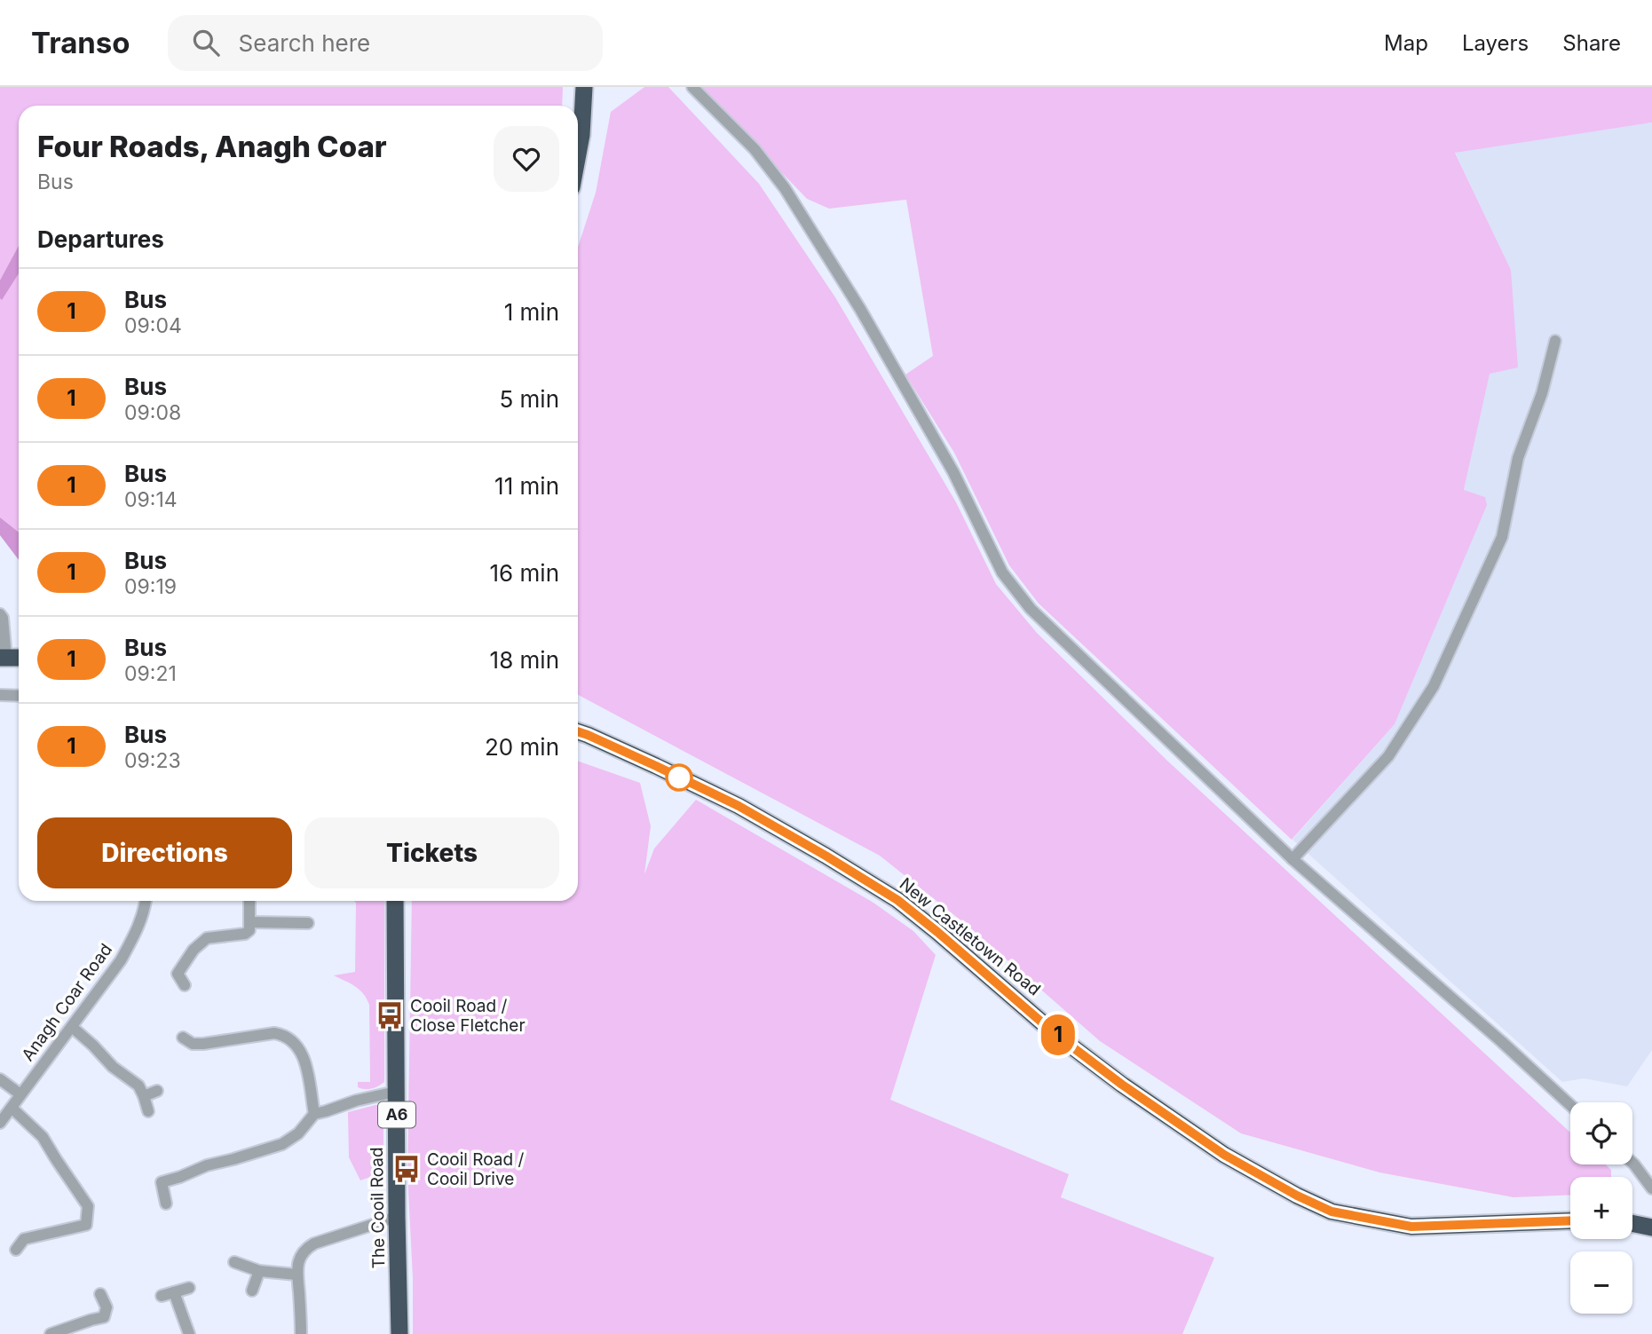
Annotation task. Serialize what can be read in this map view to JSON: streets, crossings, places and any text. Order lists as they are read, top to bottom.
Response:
{
  "streets": {
    "highway": ["New Castletown Road", "A6", "The Cooil Road"],
    "street": ["Anagh Coar Road"]
  },
  "places": {
    "bus stop": ["Cooil Road / Close Fletcher", "Cooil Road / Cooil Drive"]
  },
  "lines": ["bus line 1"],
  "page": {
    "header": "Transo",
    "search": "Search here",
    "nav": ["Map", "Layers", "Share"],
    "on_map": "1",
    "heading": [
      ["Four Roads, Anagh Coar", "Bus"],
      "Departures"
    ],
    "list": [
      {
        "mark": "1",
        "name": "Bus",
        "note": "09:04",
        "value": "1 min"
      },
      {
        "mark": "1",
        "name": "Bus",
        "note": "09:08",
        "value": "5 min"
      },
      {
        "mark": "1",
        "name": "Bus",
        "note": "09:14",
        "value": "11 min"
      },
      {
        "mark": "1",
        "name": "Bus",
        "note": "09:19",
        "value": "16 min"
      },
      {
        "mark": "1",
        "name": "Bus",
        "note": "09:21",
        "value": "18 min"
      },
      {
        "mark": "1",
        "name": "Bus",
        "note": "09:23",
        "value": "20 min"
      }
    ],
    "buttons": ["Directions", "Tickets"],
    "map_buttons": ["+", "−"]
  }
}
